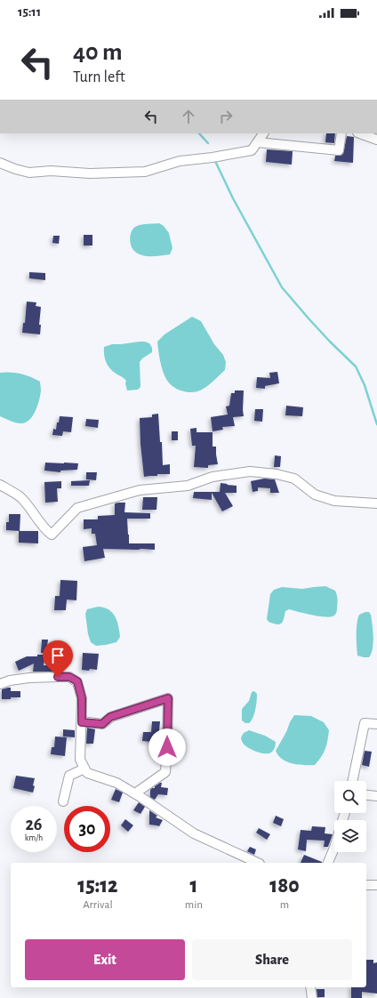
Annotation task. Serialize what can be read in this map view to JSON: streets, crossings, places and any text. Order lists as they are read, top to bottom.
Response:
{
  "page": {
    "status": "15:11",
    "turn": ["40 m", "Turn left"],
    "speed": "26 km/h",
    "limit": "30",
    "eta": [
      "15:12",
      "Arrival",
      "1",
      "min",
      "180",
      "m"
    ],
    "buttons": ["Exit", "Share"]
  }
}
